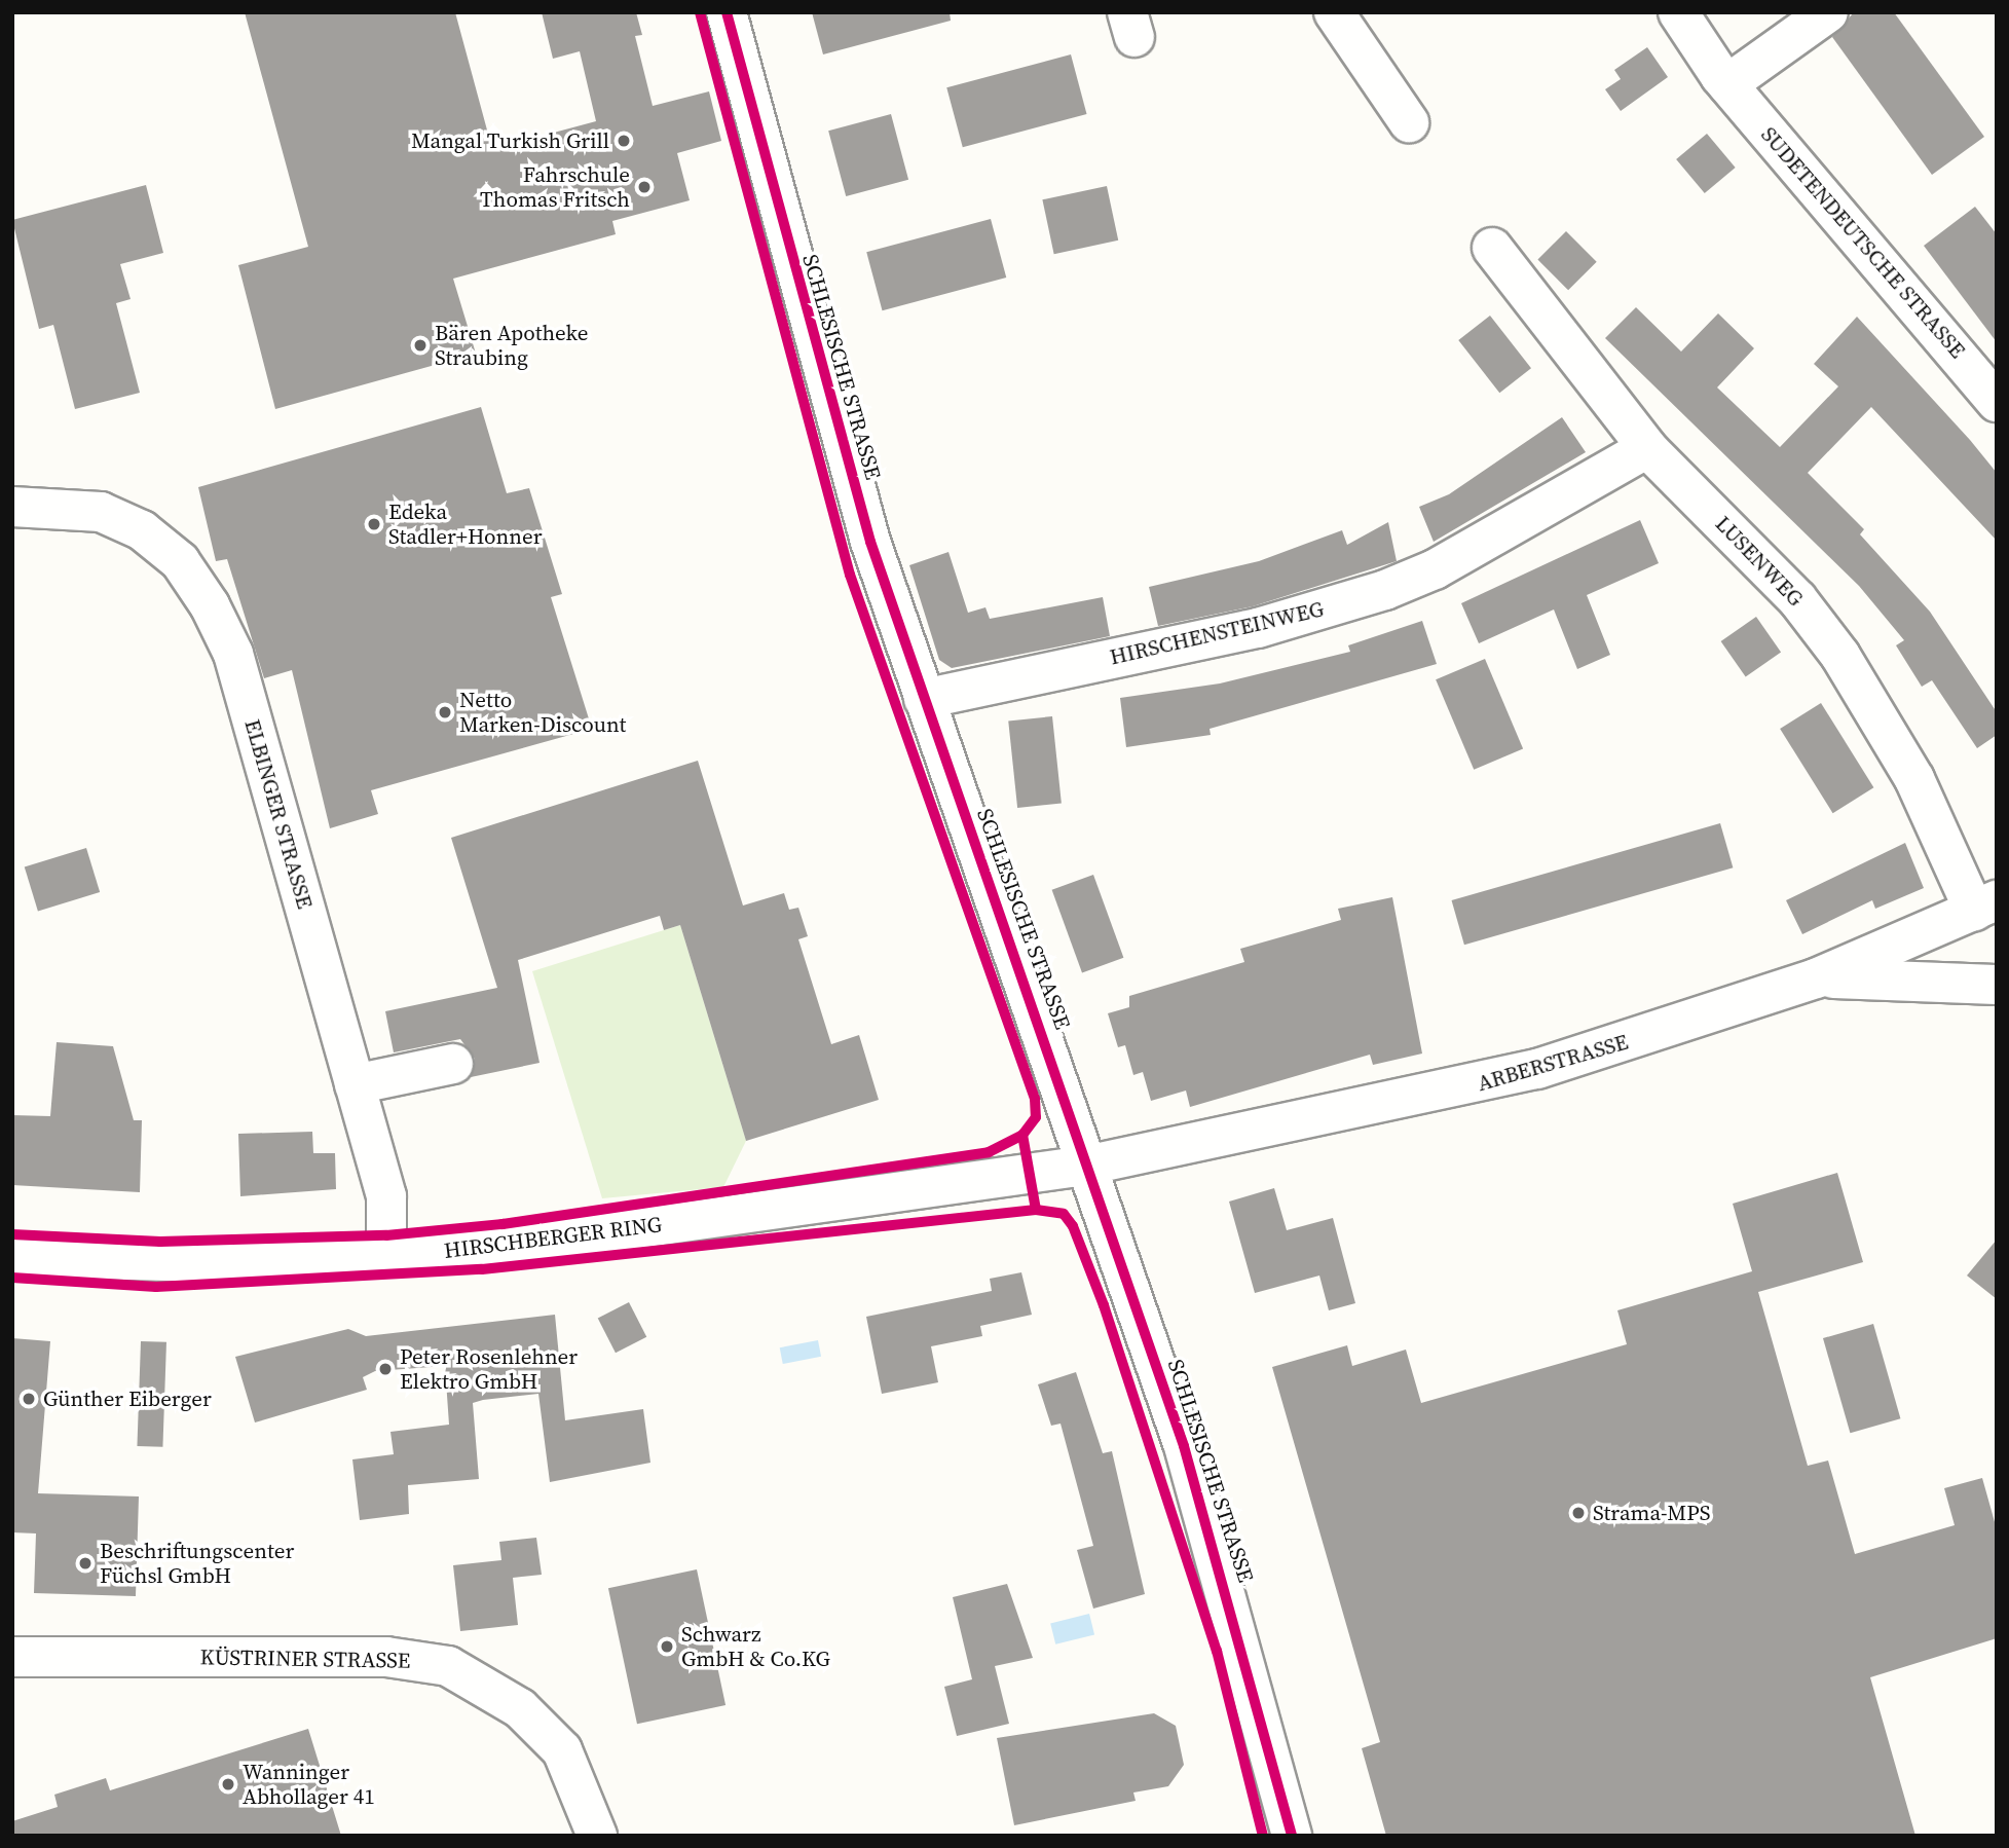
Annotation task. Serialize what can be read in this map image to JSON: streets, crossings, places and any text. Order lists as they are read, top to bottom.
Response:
{
  "streets": {
    "street": [
      "SUDETENDEUTSCHE STRASSE",
      "SCHLESISCHE STRASSE",
      "LUSENWEG",
      "HIRSCHENSTEINWEG",
      "ELBINGER STRASSE",
      "ARBERSTRASSE",
      "HIRSCHBERGER RING",
      "KÜSTRINER STRASSE"
    ]
  },
  "crossings": [
    ["SCHLESISCHE STRASSE", "HIRSCHENSTEINWEG"],
    ["SCHLESISCHE STRASSE", "ARBERSTRASSE"],
    ["SCHLESISCHE STRASSE", "HIRSCHBERGER RING"],
    ["LUSENWEG", "HIRSCHENSTEINWEG"],
    ["LUSENWEG", "ARBERSTRASSE"],
    ["ELBINGER STRASSE", "HIRSCHBERGER RING"],
    ["ARBERSTRASSE", "HIRSCHBERGER RING"]
  ],
  "places": [
    "Mangal Turkish Grill",
    "Fahrschule Thomas Fritsch",
    "Bären Apotheke Straubing",
    "Edeka Stadler+Honner",
    "Netto Marken-Discount",
    "Peter Rosenlehner Elektro GmbH",
    "Günther Eiberger",
    "Strama-MPS",
    "Beschriftungscenter Füchsl GmbH",
    "Schwarz GmbH & Co.KG",
    "Wanninger Abhollager 41"
  ]
}
